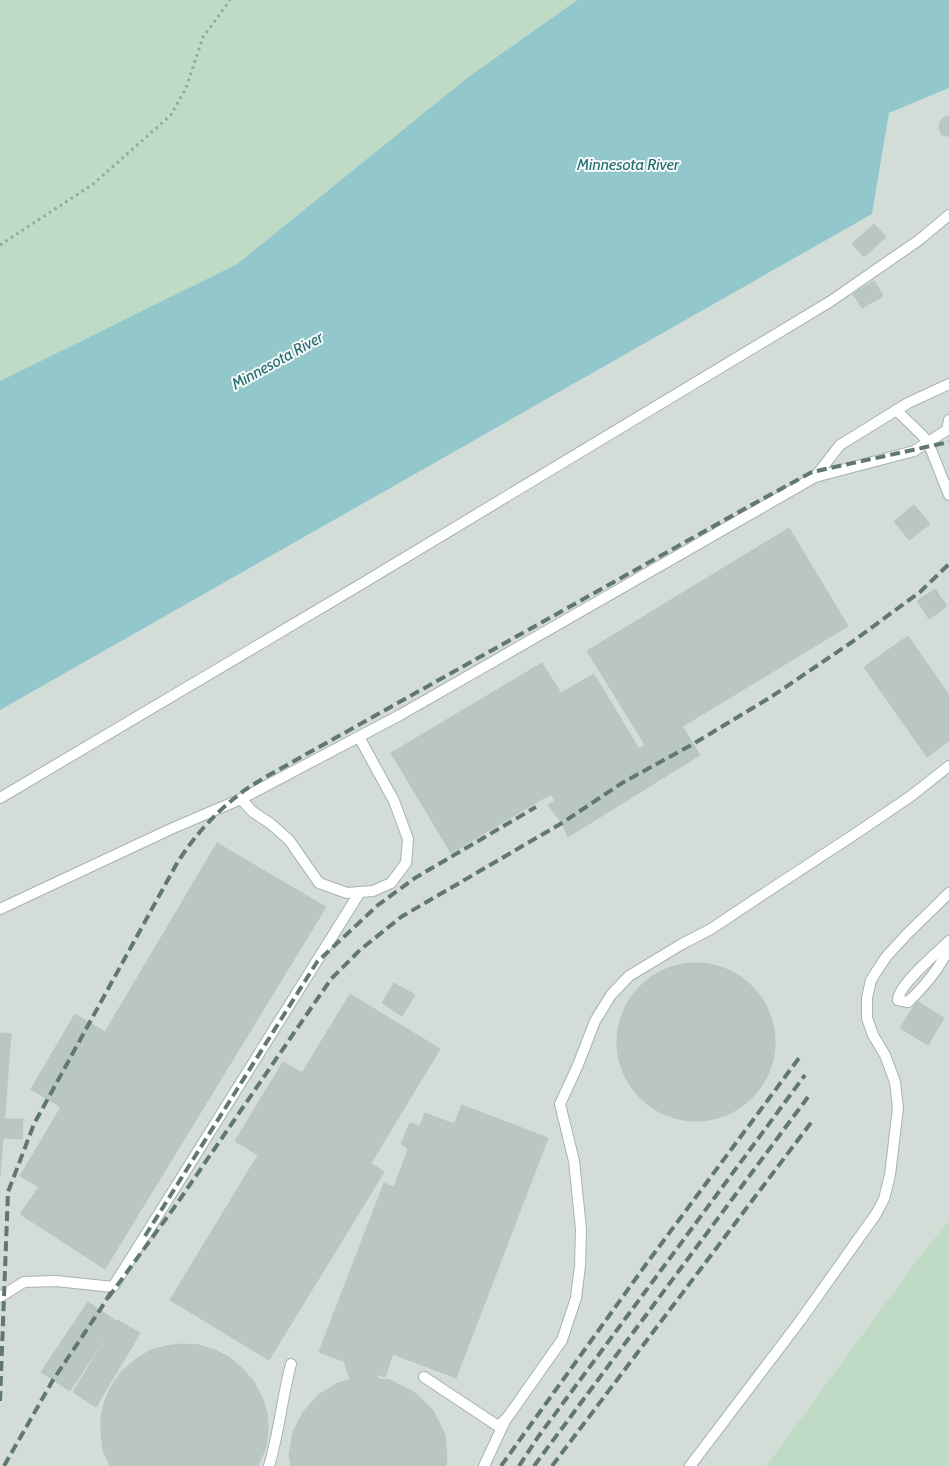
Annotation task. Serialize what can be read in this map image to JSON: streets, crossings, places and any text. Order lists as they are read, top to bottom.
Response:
{
  "water": ["Minnesota River"]
}
